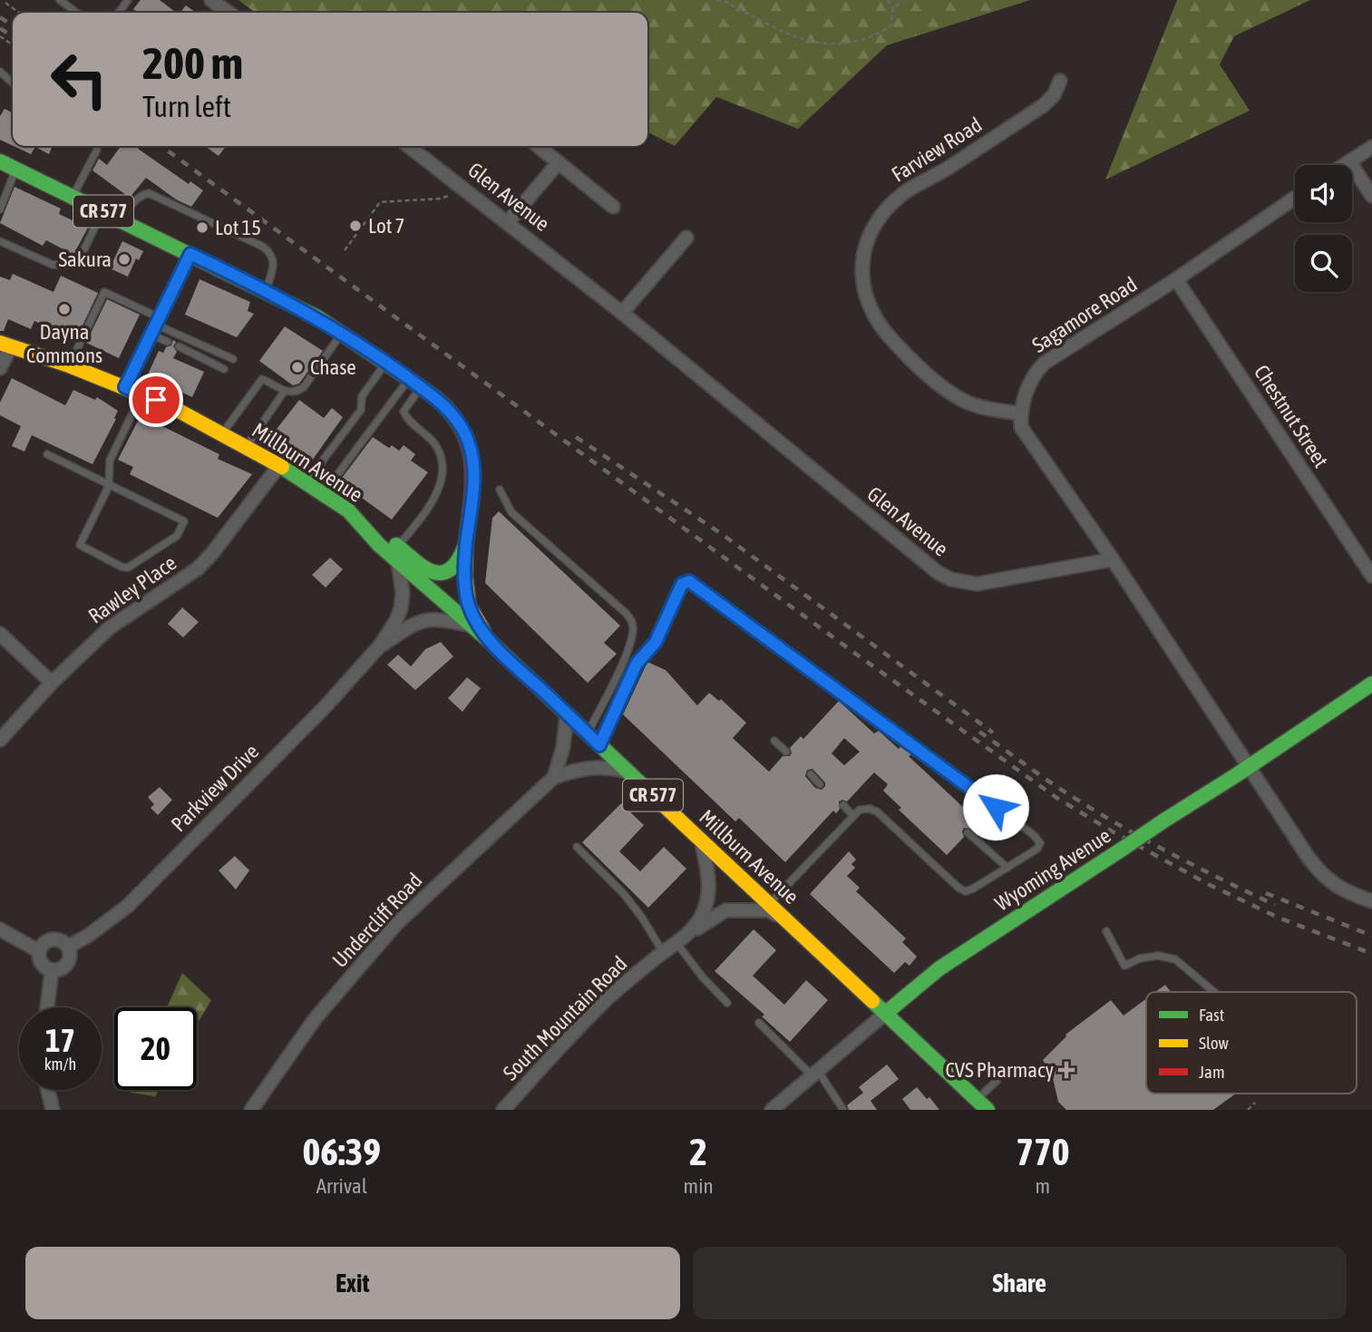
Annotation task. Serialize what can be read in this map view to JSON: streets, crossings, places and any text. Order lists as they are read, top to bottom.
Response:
{
  "streets": {
    "main road": ["CR 577", "Millburn Avenue", "Wyoming Avenue"],
    "street": [
      "Farview Road",
      "Glen Avenue",
      "Sagamore Road",
      "Chestnut Street",
      "Rawley Place",
      "Parkview Drive",
      "Undercliff Road",
      "South Mountain Road"
    ]
  },
  "crossings": [
    ["Farview Road", "Sagamore Road"],
    ["CR 577", "Millburn Avenue"],
    ["Sagamore Road", "Chestnut Street"],
    ["Millburn Avenue", "Rawley Place"],
    ["Millburn Avenue", "Parkview Drive"],
    ["Millburn Avenue", "Wyoming Avenue"],
    ["Millburn Avenue", "Undercliff Road"],
    ["Millburn Avenue", "South Mountain Road"]
  ],
  "places": {
    "other": [
      "Lot 7",
      "Lot 15",
      "Sakura",
      "Dayna Commons",
      "Chase"
    ],
    "health": ["CVS Pharmacy"]
  },
  "legend": ["Fast", "Slow", "Jam"],
  "page": {
    "turn": ["200 m", "Turn left"],
    "speed": "17 km/h",
    "limit": "20",
    "eta": [
      "06:39",
      "Arrival",
      "2",
      "min",
      "770",
      "m"
    ],
    "buttons": ["Exit", "Share"]
  }
}
